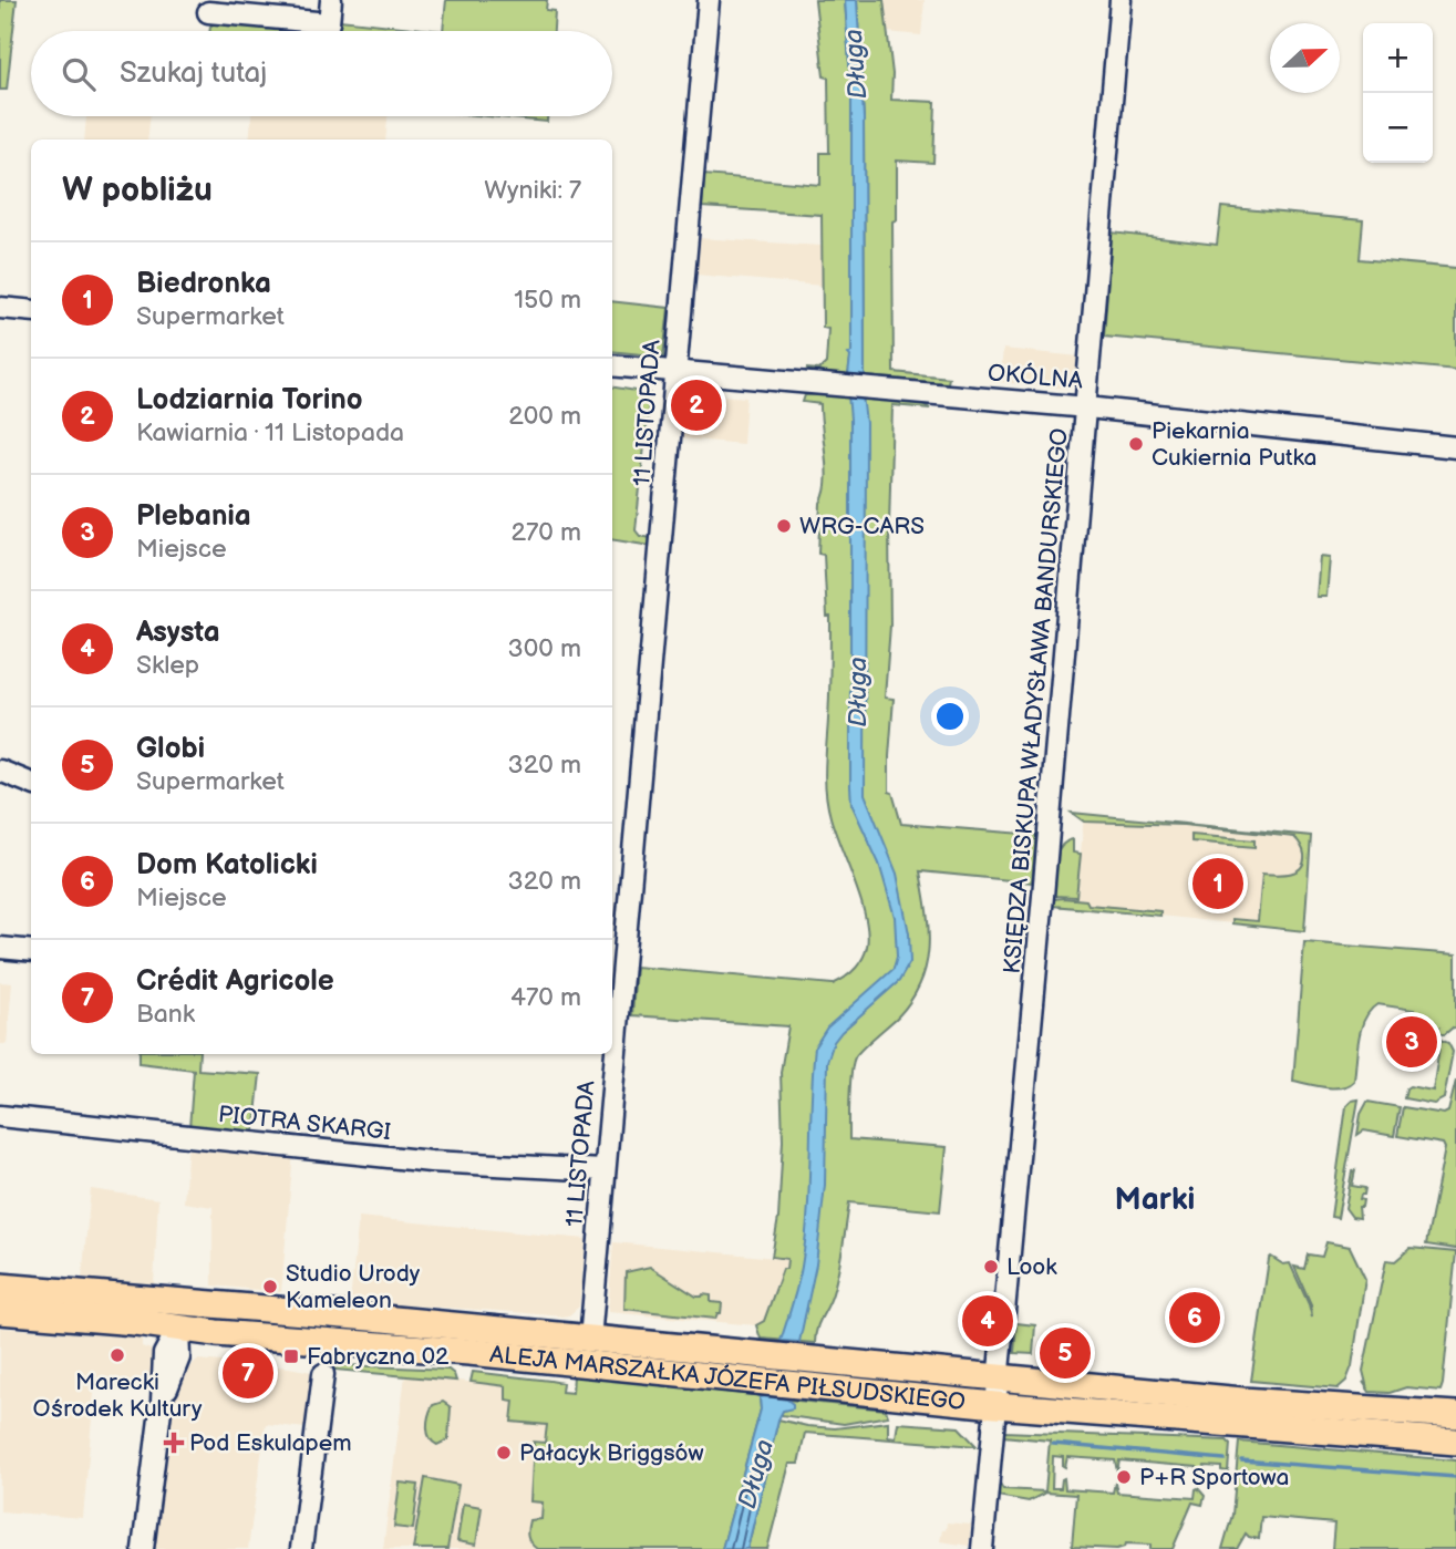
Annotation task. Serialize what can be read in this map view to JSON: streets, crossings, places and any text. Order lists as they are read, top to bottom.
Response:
{
  "streets": {
    "main road": ["ALEJA MARSZAŁKA JÓZEFA PIŁSUDSKIEGO"],
    "street": [
      "OKÓLNA",
      "11 LISTOPADA",
      "KSIĘDZA BISKUPA WŁADYSŁAWA BANDURSKIEGO",
      "PIOTRA SKARGI"
    ]
  },
  "crossings": [
    ["OKÓLNA", "11 LISTOPADA"],
    ["OKÓLNA", "KSIĘDZA BISKUPA WŁADYSŁAWA BANDURSKIEGO"],
    ["11 LISTOPADA", "PIOTRA SKARGI"],
    ["11 LISTOPADA", "ALEJA MARSZAŁKA JÓZEFA PIŁSUDSKIEGO"],
    ["KSIĘDZA BISKUPA WŁADYSŁAWA BANDURSKIEGO", "ALEJA MARSZAŁKA JÓZEFA PIŁSUDSKIEGO"]
  ],
  "districts": ["Marki"],
  "water": ["Długa"],
  "places": {
    "other": [
      "Piekarnia Cukiernia Putka",
      "WRG-CARS",
      "Look",
      "Studio Urody Kameleon",
      "Marecki Ośrodek Kultury",
      "Pałacyk Briggsów",
      "P+R Sportowa"
    ],
    "transit": ["Fabryczna 02"],
    "health": ["Pod Eskulapem"]
  },
  "north": "right",
  "page": {
    "map_buttons": ["+", "−"],
    "search": "Szukaj tutaj",
    "heading": ["W pobliżu", "Wyniki: 7"],
    "list": [
      {
        "mark": "1",
        "name": "Biedronka",
        "note": "Supermarket",
        "value": "150 m"
      },
      {
        "mark": "2",
        "name": "Lodziarnia Torino",
        "note": "Kawiarnia · 11 Listopada",
        "value": "200 m"
      },
      {
        "mark": "3",
        "name": "Plebania",
        "note": "Miejsce",
        "value": "270 m"
      },
      {
        "mark": "4",
        "name": "Asysta",
        "note": "Sklep",
        "value": "300 m"
      },
      {
        "mark": "5",
        "name": "Globi",
        "note": "Supermarket",
        "value": "320 m"
      },
      {
        "mark": "6",
        "name": "Dom Katolicki",
        "note": "Miejsce",
        "value": "320 m"
      },
      {
        "mark": "7",
        "name": "Crédit Agricole",
        "note": "Bank",
        "value": "470 m"
      }
    ],
    "pins": [
      "2",
      "1",
      "3",
      "6",
      "4",
      "5",
      "7"
    ]
  }
}
